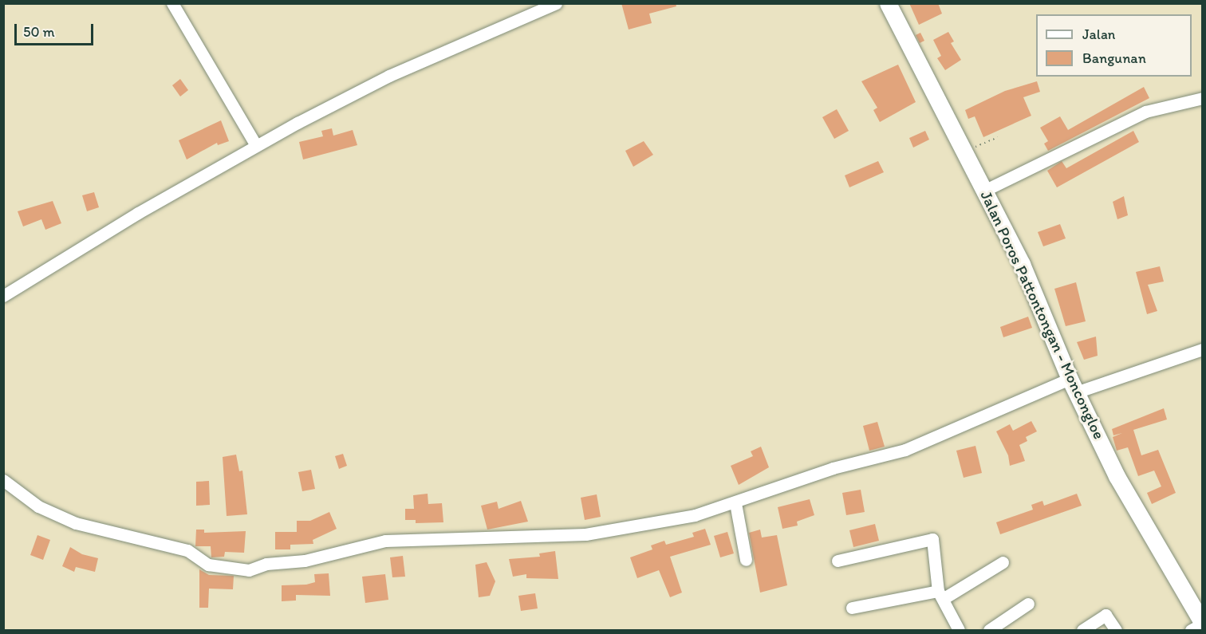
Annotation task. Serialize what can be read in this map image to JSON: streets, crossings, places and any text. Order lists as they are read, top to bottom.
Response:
{
  "streets": {
    "street": ["Jalan Poros Pattontongan - Moncongloe"]
  },
  "legend": ["Jalan", "Bangunan"],
  "scale_bar": "50 m"
}
